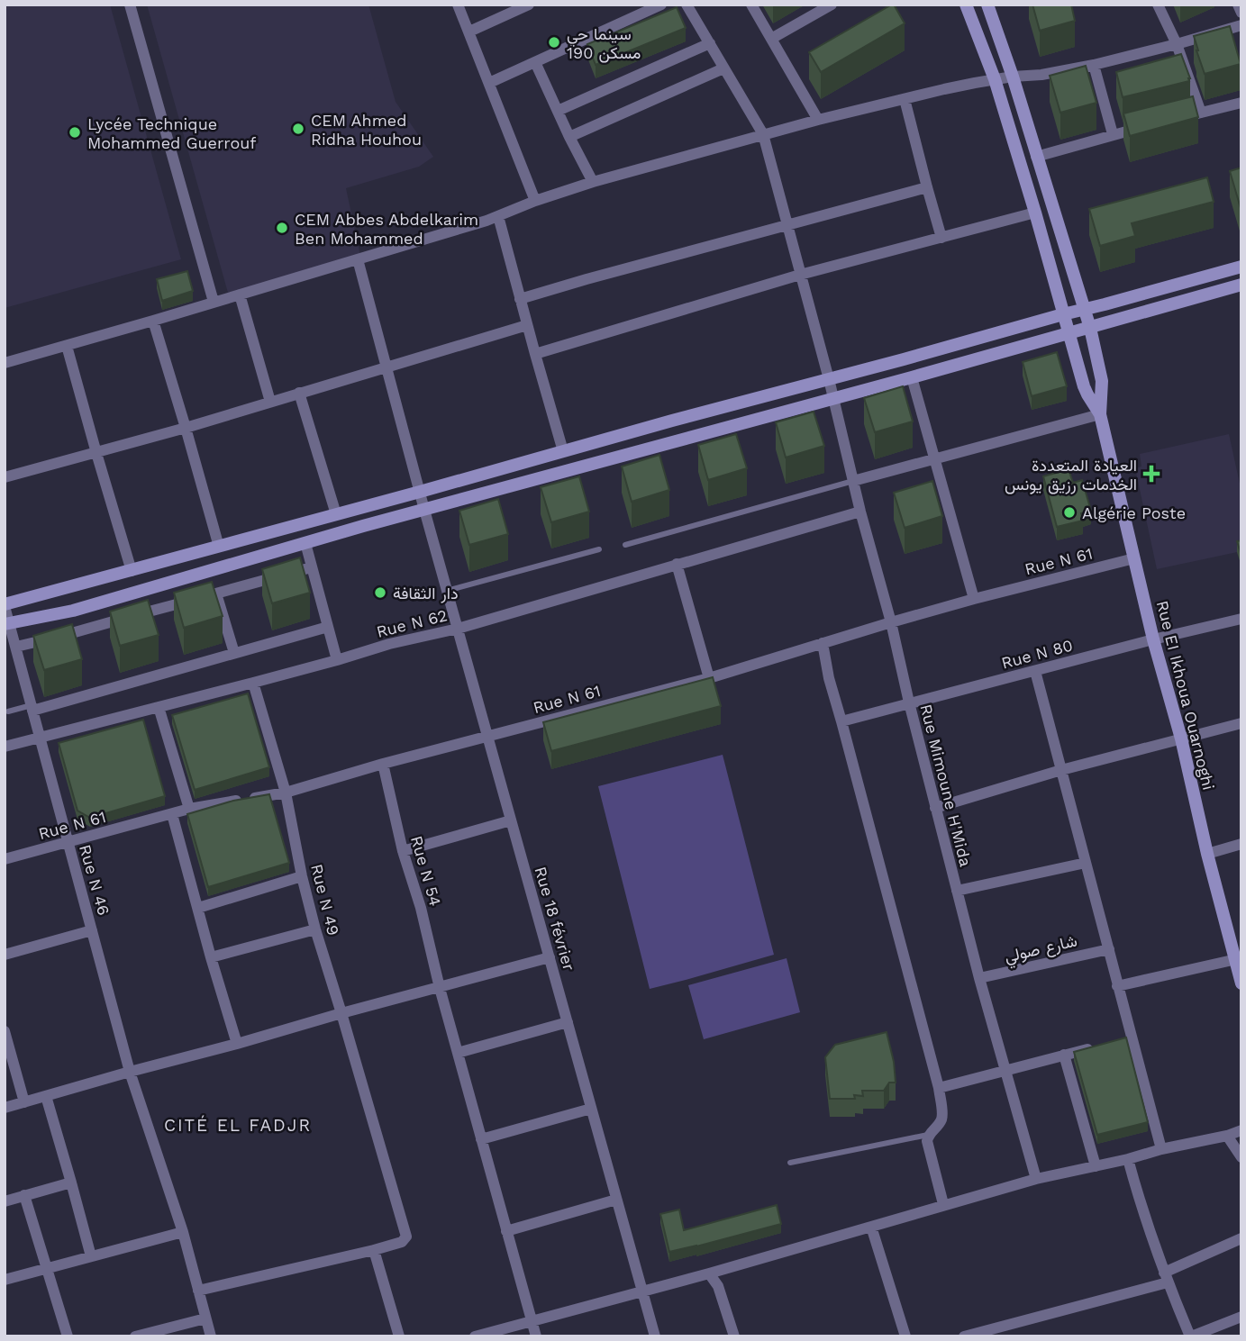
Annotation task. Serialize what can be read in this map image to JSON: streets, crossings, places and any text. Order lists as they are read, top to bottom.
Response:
{
  "streets": {
    "main road": ["Rue EI Ikhoua Ouarnoghi"],
    "street": [
      "Rue N 61",
      "Rue N 62",
      "Rue N 80",
      "Rue Mimoune H'Mida",
      "Rue N 54",
      "Rue N 46",
      "Rue N 49",
      "Rue 18 février",
      "شارع صولي"
    ]
  },
  "crossings": [
    ["Rue N 61", "Rue EI Ikhoua Ouarnoghi"],
    ["Rue N 61", "Rue Mimoune H'Mida"],
    ["Rue N 61", "Rue N 54"],
    ["Rue N 61", "Rue N 46"],
    ["Rue N 61", "Rue N 49"],
    ["Rue N 61", "Rue 18 février"],
    ["Rue N 62", "Rue Mimoune H'Mida"],
    ["Rue N 62", "Rue N 46"],
    ["Rue N 62", "Rue N 49"],
    ["Rue N 62", "Rue 18 février"],
    ["Rue N 80", "Rue EI Ikhoua Ouarnoghi"],
    ["Rue N 80", "Rue Mimoune H'Mida"],
    ["Rue Mimoune H'Mida", "شارع صولي"],
    ["Rue N 46", "Rue N 49"]
  ],
  "districts": ["CITÉ EL FADJR"],
  "places": {
    "other": [
      "سينما حي 190 مسكن",
      "CEM Ahmed Ridha Houhou",
      "Lycée Technique Mohammed Guerrouf",
      "CEM Abbes Abdelkarim Ben Mohammed",
      "Algérie Poste",
      "دار الثقافة"
    ],
    "health": ["العيادة المتعددة الخدمات رزيق يونس"]
  }
}
